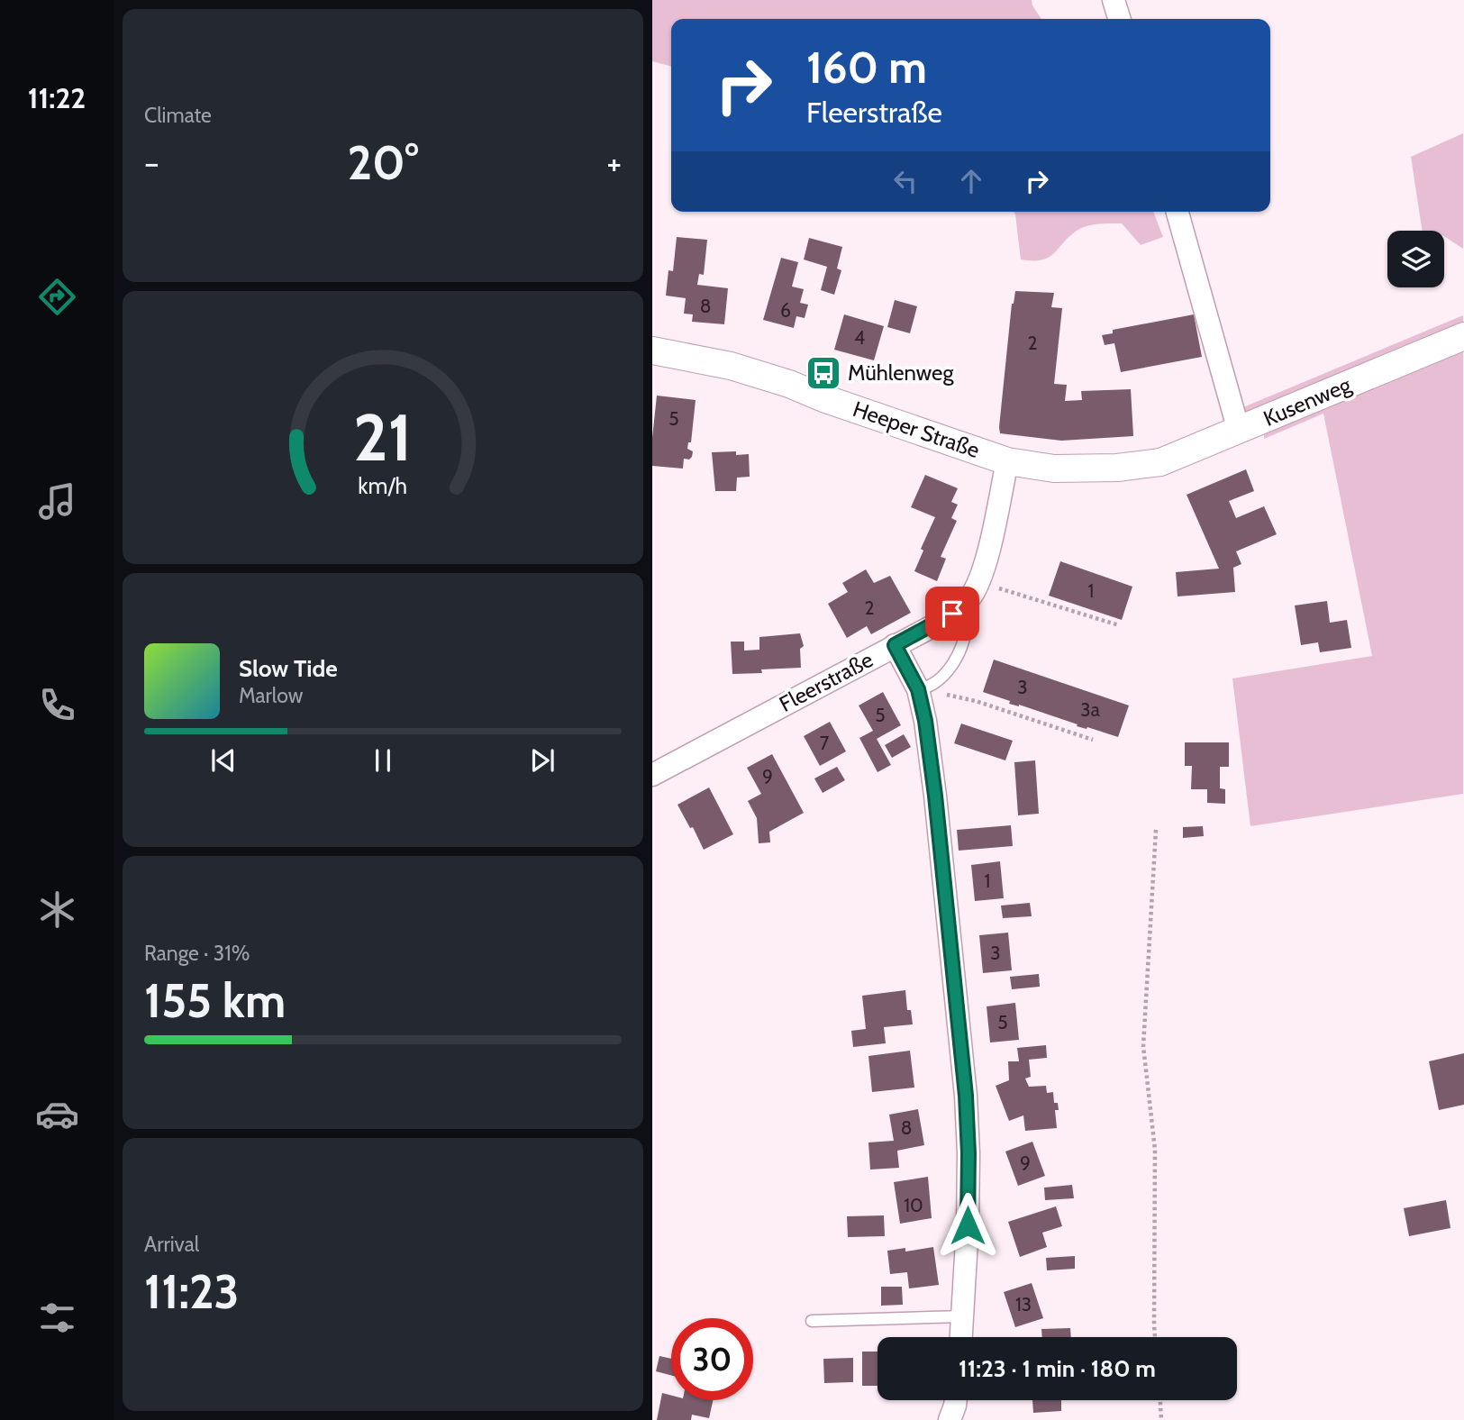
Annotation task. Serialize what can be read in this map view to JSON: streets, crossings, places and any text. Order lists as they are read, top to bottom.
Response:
{
  "streets": {
    "street": ["Kusenweg", "Heeper Straße", "Fleerstraße"]
  },
  "crossings": [
    ["Kusenweg", "Heeper Straße"],
    ["Heeper Straße", "Fleerstraße"]
  ],
  "places": {
    "bus stop": ["Mühlenweg"]
  },
  "house_numbers": [
    "8",
    "6",
    "4",
    "2",
    "5",
    "1",
    "2",
    "3",
    "3a",
    "5",
    "7",
    "9",
    "1",
    "3",
    "5",
    "8",
    "9",
    "10",
    "13"
  ],
  "page": {
    "tabs": "11:22",
    "tile": [
      "Climate",
      ["Range · 31%", "155 km"],
      ["Arrival", "11:23"]
    ],
    "turn": ["160 m", "Fleerstraße"],
    "heat": ["−", "20°", "+"],
    "song": ["Slow Tide", "Marlow"],
    "limit": "30",
    "trip": "11:23 · 1 min · 180 m",
    "gauge": ["21", "km/h"]
  }
}
